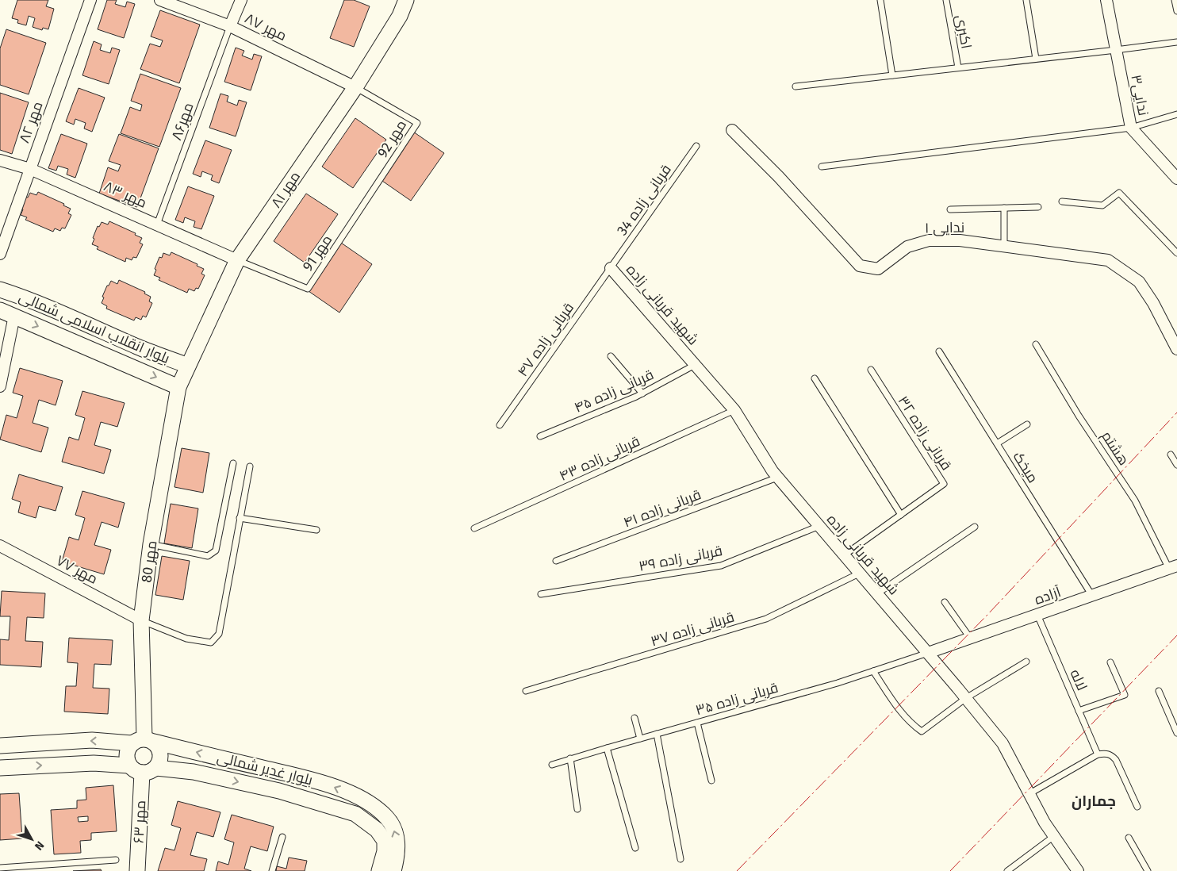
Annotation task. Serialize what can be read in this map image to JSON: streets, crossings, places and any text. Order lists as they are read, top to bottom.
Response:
{
  "streets": {
    "main road": [
      "مهر ۸۱",
      "بلوار انقلاب اسلامی شمالی",
      "مهر 80",
      "بلوار غدیر شمالی",
      "مهر ۶۳"
    ],
    "street": [
      "مهر ۸۷",
      "ندایی۳",
      "مهر ۸۲",
      "مهر ۸۳",
      "ندایی ۱",
      "شهید قربانی زاده",
      "مهر ۷۷",
      "آزاده"
    ],
    "lane": [
      "اکبری",
      "مهر۸۶",
      "مهر 92",
      "قربانی زاده 34",
      "مهر 91",
      "قربانی زاده ۴۷",
      "قربانی زاده ۴۵",
      "قربانی زاده ۳۲",
      "هشتم",
      "قربانی زاده ۴۳",
      "میخک",
      "قربانی زاده ۴۱",
      "قربانی زاده ۳۹",
      "قربانی زاده ۳۷",
      "لاله",
      "قربانی زاده ۳۵"
    ]
  },
  "crossings": [
    ["مهر ۸۷", "مهر۸۶"],
    ["مهر ۸۷", "مهر 92"],
    ["مهر ۸۷", "مهر ۸۱"],
    ["مهر۸۶", "مهر ۸۳"],
    ["مهر ۸۲", "مهر ۸۳"],
    ["مهر 92", "مهر ۸۱"],
    ["مهر 92", "مهر 91"],
    ["مهر ۸۱", "مهر ۸۳"],
    ["مهر ۸۱", "مهر 91"],
    ["مهر ۸۱", "بلوار انقلاب اسلامی شمالی"],
    ["مهر ۸۱", "مهر 80"],
    ["مهر ۸۳", "مهر 91"],
    ["قربانی زاده 34", "شهید قربانی زاده"],
    ["قربانی زاده 34", "قربانی زاده ۴۷"],
    ["شهید قربانی زاده", "قربانی زاده ۴۷"],
    ["شهید قربانی زاده", "قربانی زاده ۴۵"],
    ["شهید قربانی زاده", "قربانی زاده ۳۲"],
    ["شهید قربانی زاده", "قربانی زاده ۴۳"],
    ["شهید قربانی زاده", "قربانی زاده ۴۱"],
    ["شهید قربانی زاده", "قربانی زاده ۳۹"],
    ["شهید قربانی زاده", "آزاده"],
    ["شهید قربانی زاده", "قربانی زاده ۳۷"],
    ["شهید قربانی زاده", "قربانی زاده ۳۵"],
    ["بلوار انقلاب اسلامی شمالی", "مهر 80"],
    ["هشتم", "آزاده"],
    ["میخک", "آزاده"],
    ["مهر 80", "مهر ۷۷"],
    ["مهر 80", "بلوار غدیر شمالی"],
    ["مهر 80", "مهر ۶۳"],
    ["آزاده", "لاله"],
    ["آزاده", "قربانی زاده ۳۵"],
    ["بلوار غدیر شمالی", "مهر ۶۳"]
  ],
  "districts": ["جماران"],
  "north": "bottom right"
}
